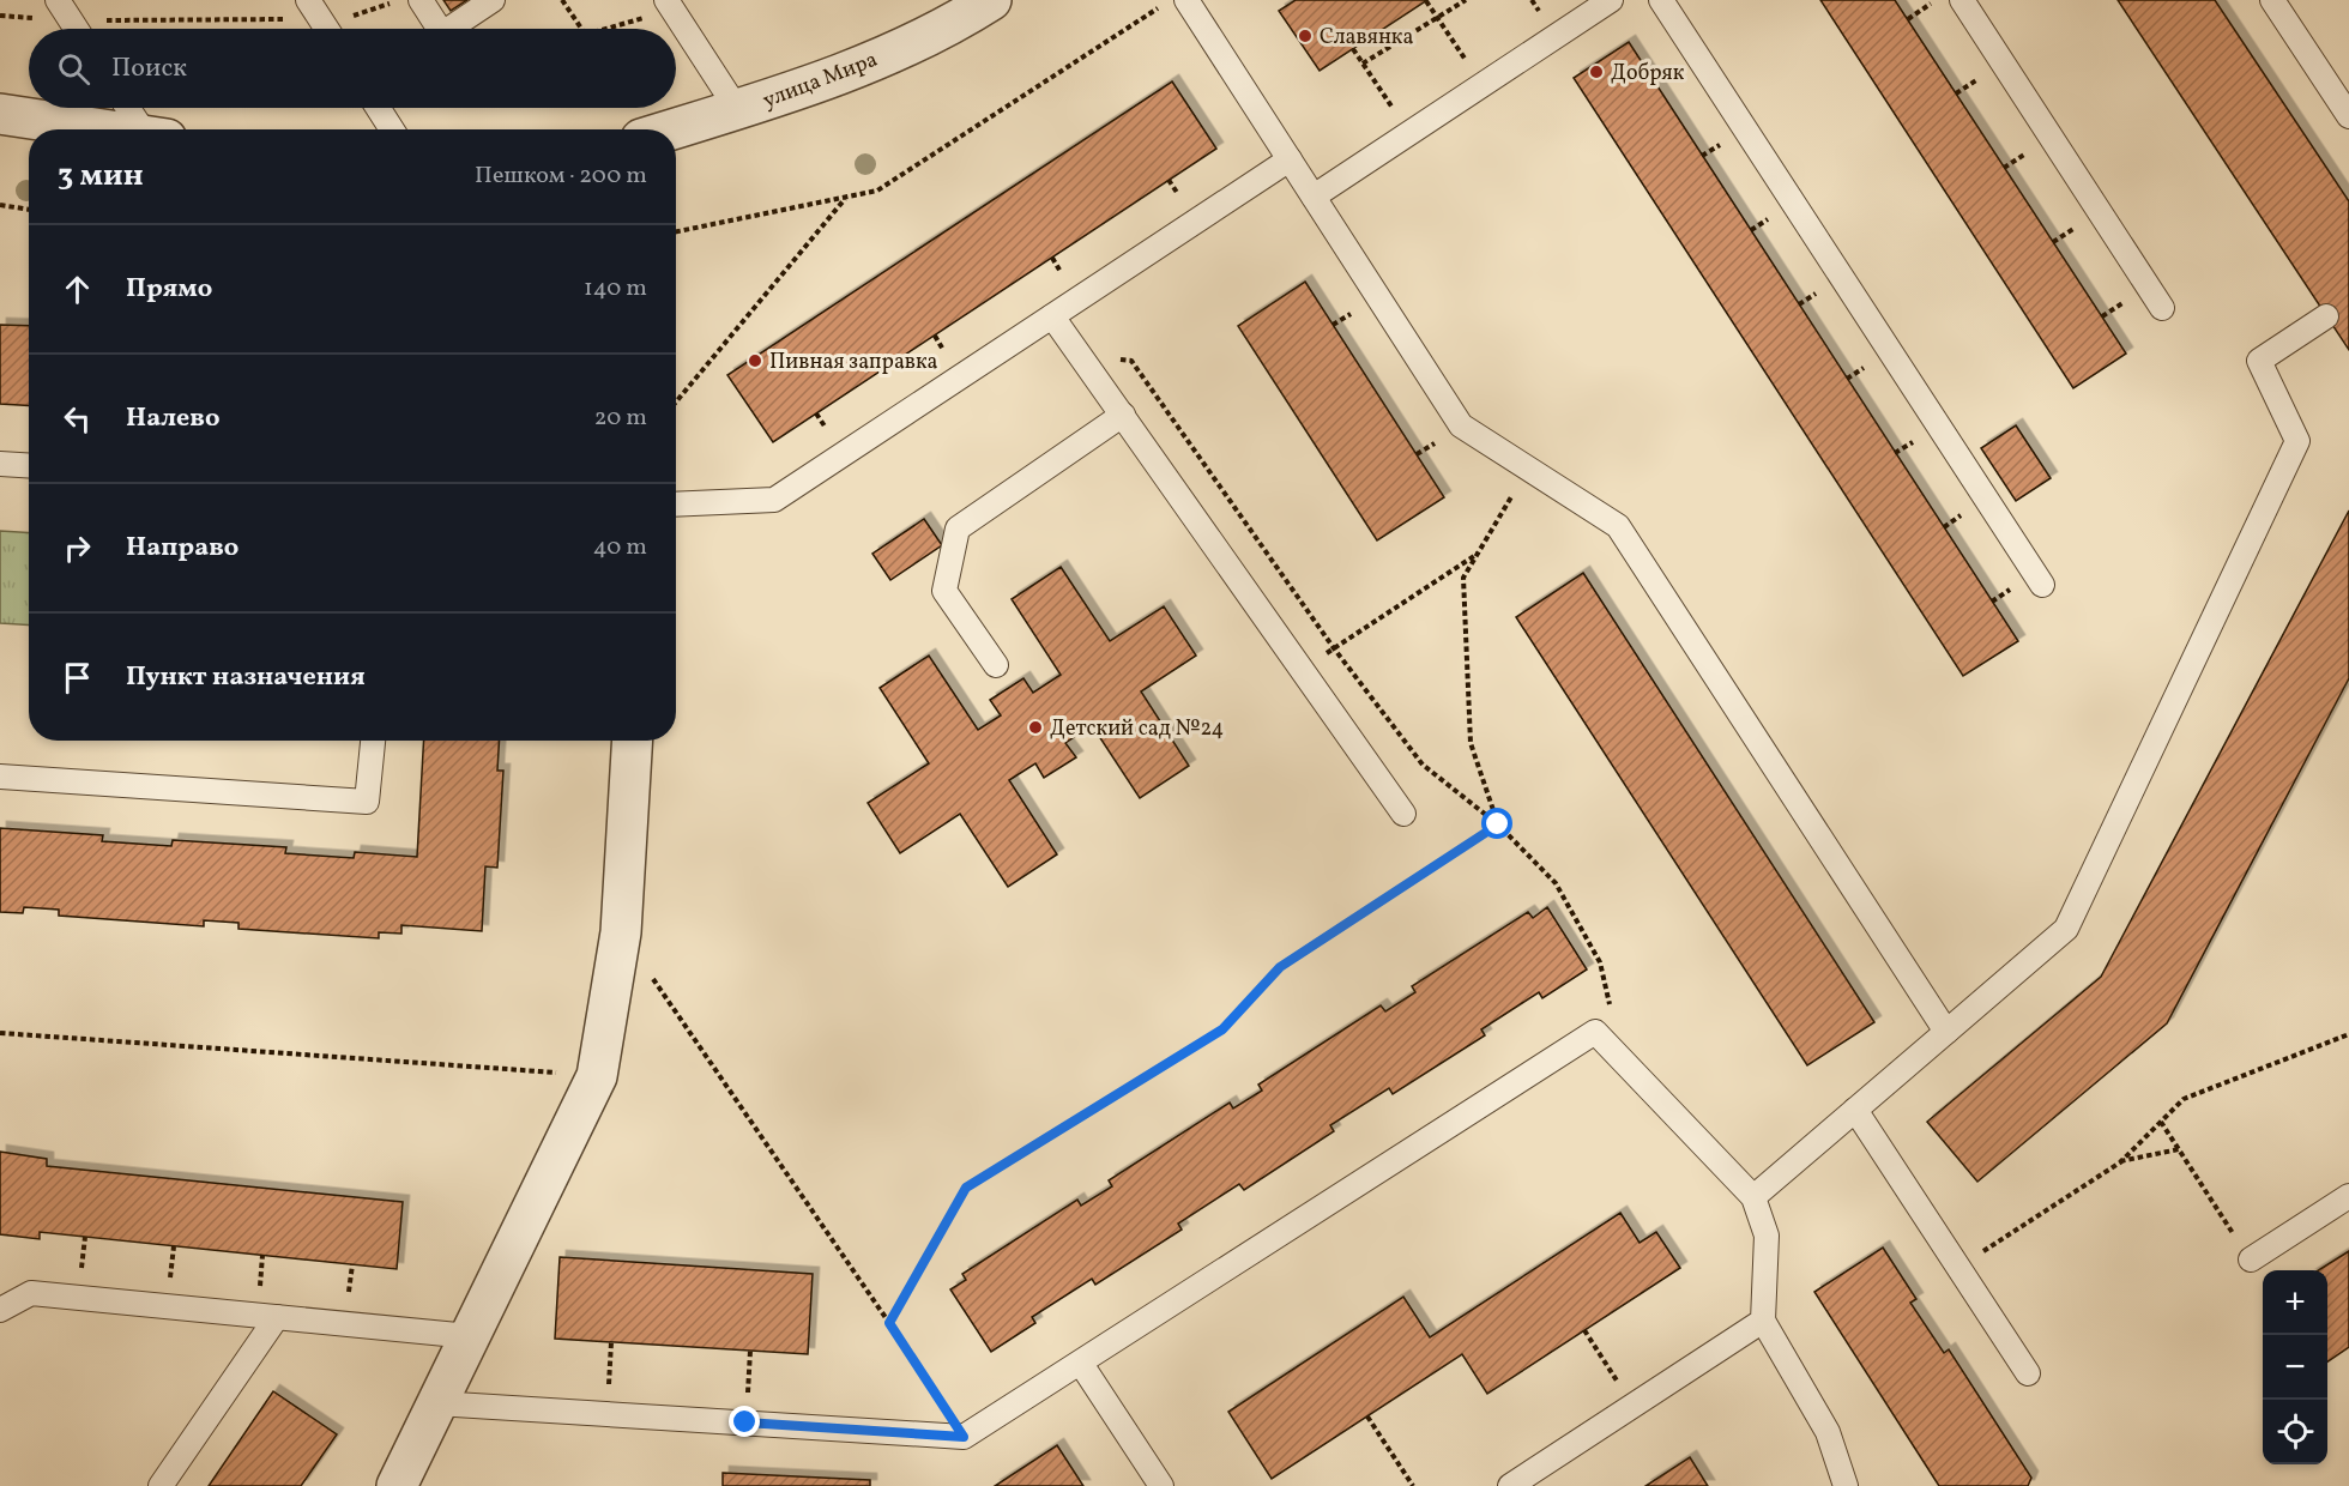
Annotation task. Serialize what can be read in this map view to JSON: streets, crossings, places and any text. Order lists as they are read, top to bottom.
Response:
{
  "streets": {
    "street": ["улица Мира"]
  },
  "places": [
    "Славянка",
    "Добряк",
    "Пивная заправка",
    "Детский сад №24"
  ],
  "page": {
    "search": "Поиск",
    "heading": ["3 мин", "Пешком · 200 m"],
    "list": [
      ["Прямо", "140 m"],
      ["Налево", "20 m"],
      ["Направо", "40 m"],
      "Пункт назначения"
    ],
    "map_buttons": ["+", "−"]
  }
}
